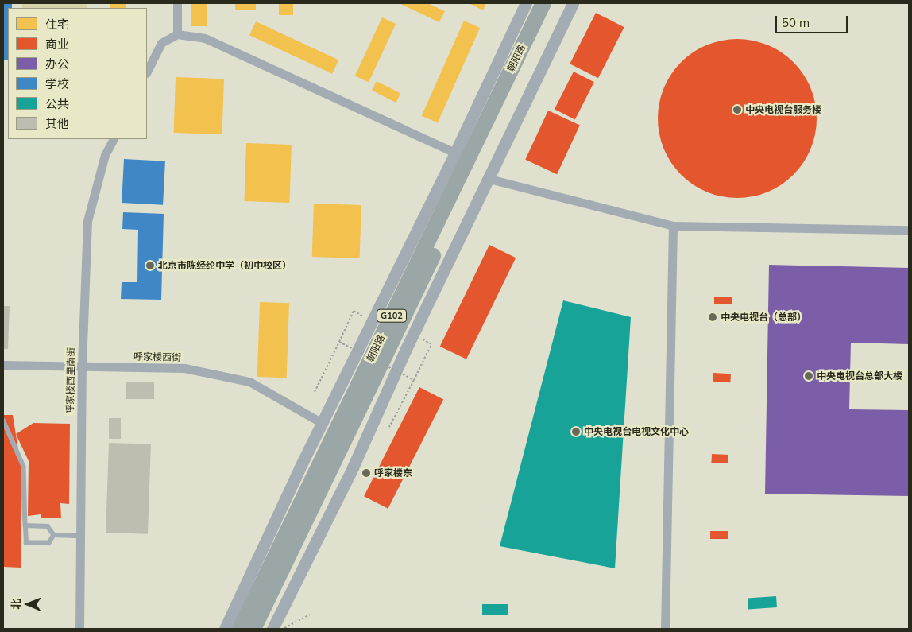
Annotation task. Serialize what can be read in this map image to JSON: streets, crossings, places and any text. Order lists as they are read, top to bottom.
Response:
{
  "streets": {
    "highway": ["朝阳路", "G102"],
    "street": ["呼家楼西街", "呼家楼西里南街"]
  },
  "crossings": [
    ["朝阳路", "呼家楼西街"],
    ["呼家楼西街", "呼家楼西里南街"]
  ],
  "places": [
    "中央电视台服务楼",
    "北京市陈经纶中学（初中校区）",
    "中央电视台（总部）",
    "中央电视台总部大楼",
    "中央电视台电视文化中心",
    "呼家楼东"
  ],
  "legend": [
    "住宅",
    "商业",
    "办公",
    "学校",
    "公共",
    "其他"
  ],
  "scale_bar": "50 m",
  "north": "left"
}
